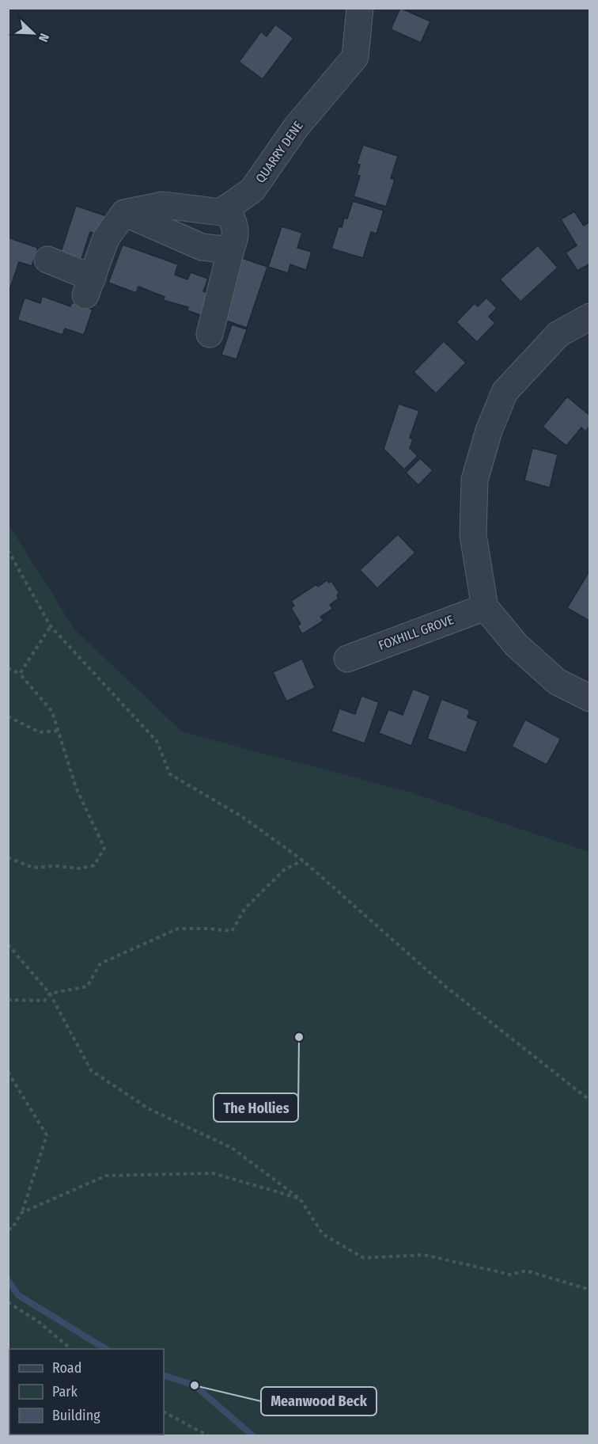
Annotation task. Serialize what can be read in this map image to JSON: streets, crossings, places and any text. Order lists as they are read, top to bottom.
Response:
{
  "streets": {
    "street": ["QUARRY DENE", "FOXHILL GROVE"]
  },
  "places": ["The Hollies", "Meanwood Beck"],
  "legend": ["Road", "Park", "Building"],
  "north": "bottom right"
}
